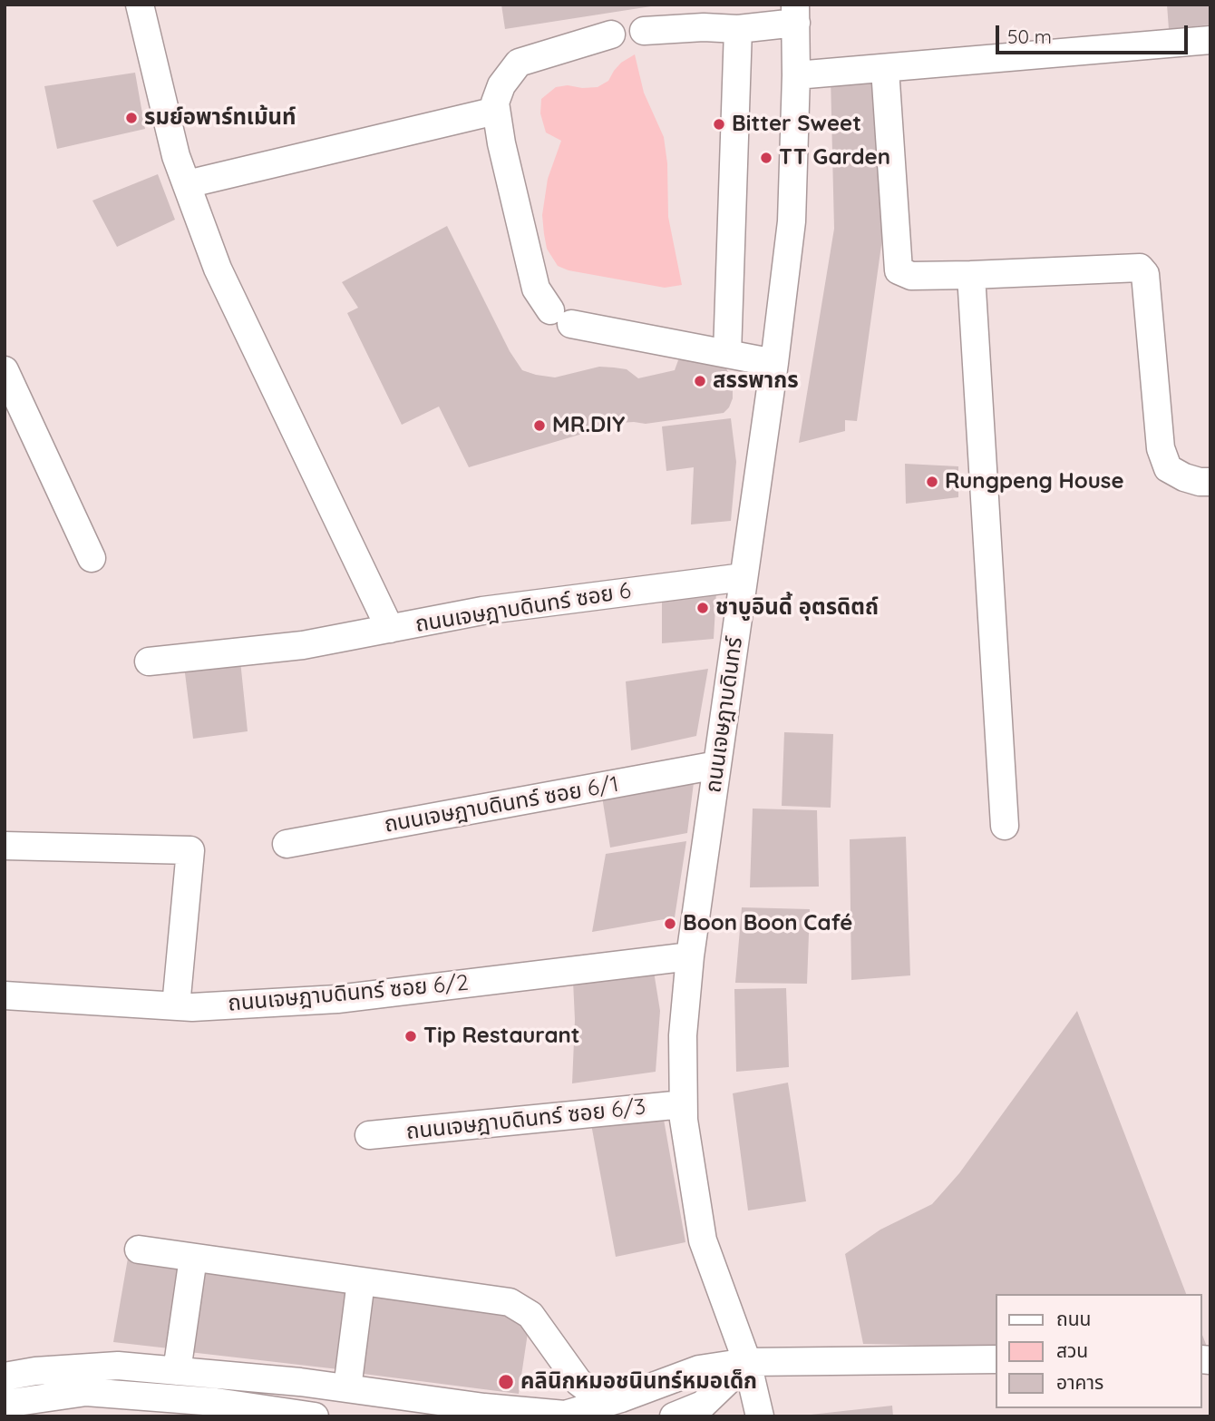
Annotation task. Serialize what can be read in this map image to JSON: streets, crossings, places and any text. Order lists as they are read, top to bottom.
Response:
{
  "streets": {
    "street": [
      "ถนนเจษฎาบดินทร์ ซอย 6",
      "ถนนเจษฎาบดินทร์",
      "ถนนเจษฎาบดินทร์ ซอย 6/1",
      "ถนนเจษฎาบดินทร์ ซอย 6/2",
      "ถนนเจษฎาบดินทร์ ซอย 6/3"
    ]
  },
  "crossings": [
    ["ถนนเจษฎาบดินทร์ ซอย 6", "ถนนเจษฎาบดินทร์"],
    ["ถนนเจษฎาบดินทร์", "ถนนเจษฎาบดินทร์ ซอย 6/1"],
    ["ถนนเจษฎาบดินทร์", "ถนนเจษฎาบดินทร์ ซอย 6/2"],
    ["ถนนเจษฎาบดินทร์", "ถนนเจษฎาบดินทร์ ซอย 6/3"]
  ],
  "places": [
    "รมย์อพาร์ทเม้นท์",
    "Bitter Sweet",
    "TT Garden",
    "สรรพากร",
    "MR.DIY",
    "Rungpeng House",
    "ชาบูอินดี้ อุตรดิตถ์",
    "Boon Boon Café",
    "Tip Restaurant",
    "คลินิกหมอชนินทร์หมอเด็ก"
  ],
  "legend": ["ถนน", "สวน", "อาคาร"],
  "scale_bar": "50 m"
}
